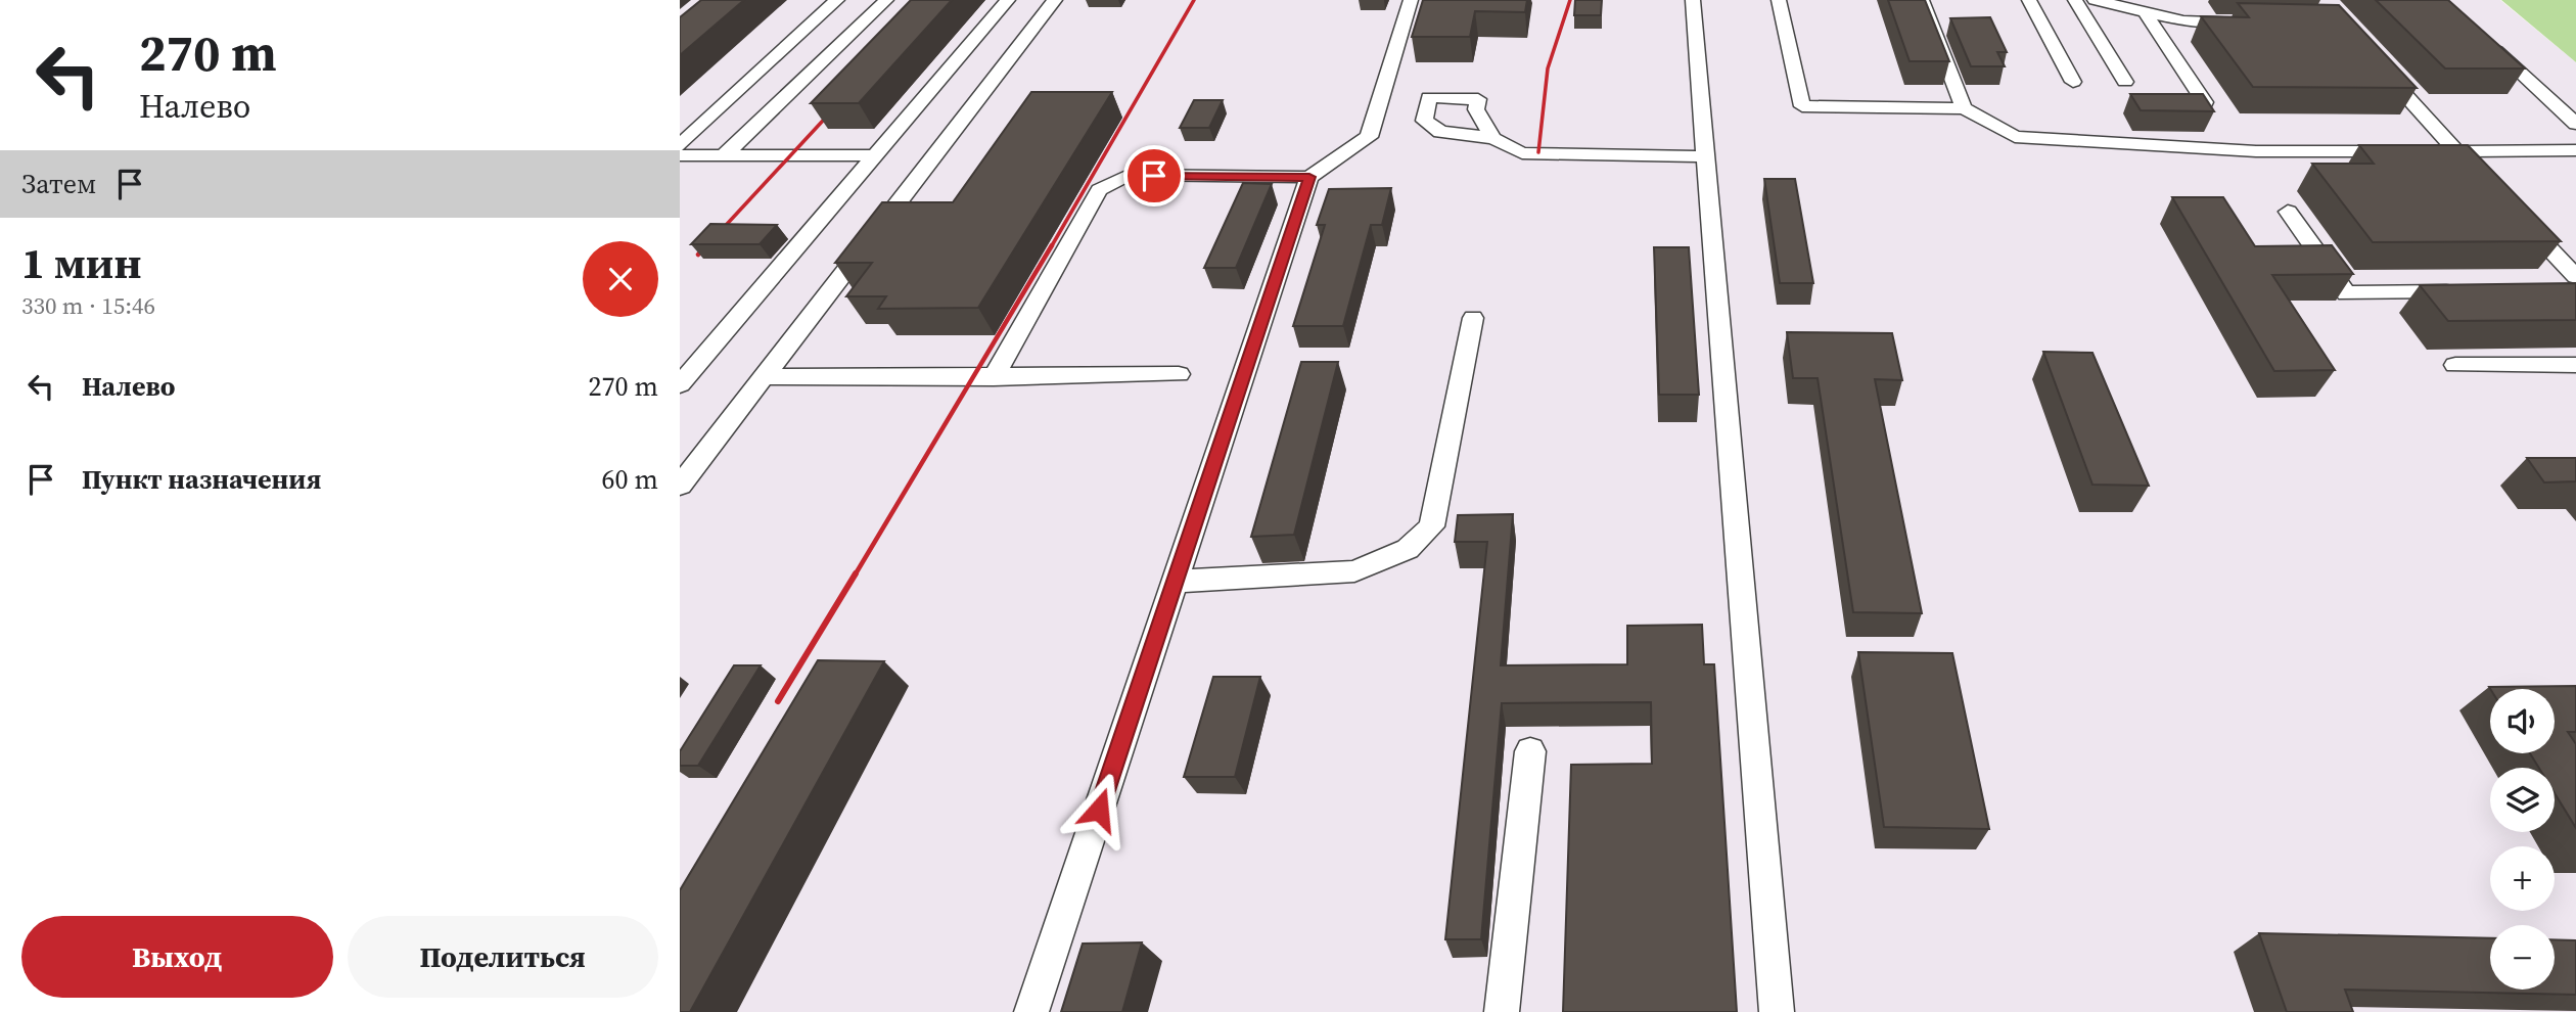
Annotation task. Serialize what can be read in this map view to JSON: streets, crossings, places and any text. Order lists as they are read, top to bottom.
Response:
{
  "page": {
    "turn": ["270 m", "Налево"],
    "then": "Затем",
    "heading": ["1 мин", "330 m · 15:46"],
    "list": [
      {
        "name": "Налево",
        "value": "270 m"
      },
      {
        "name": "Пункт назначения",
        "value": "60 m"
      }
    ],
    "map_buttons": ["+", "−"],
    "buttons": ["Выход", "Поделиться"]
  }
}
